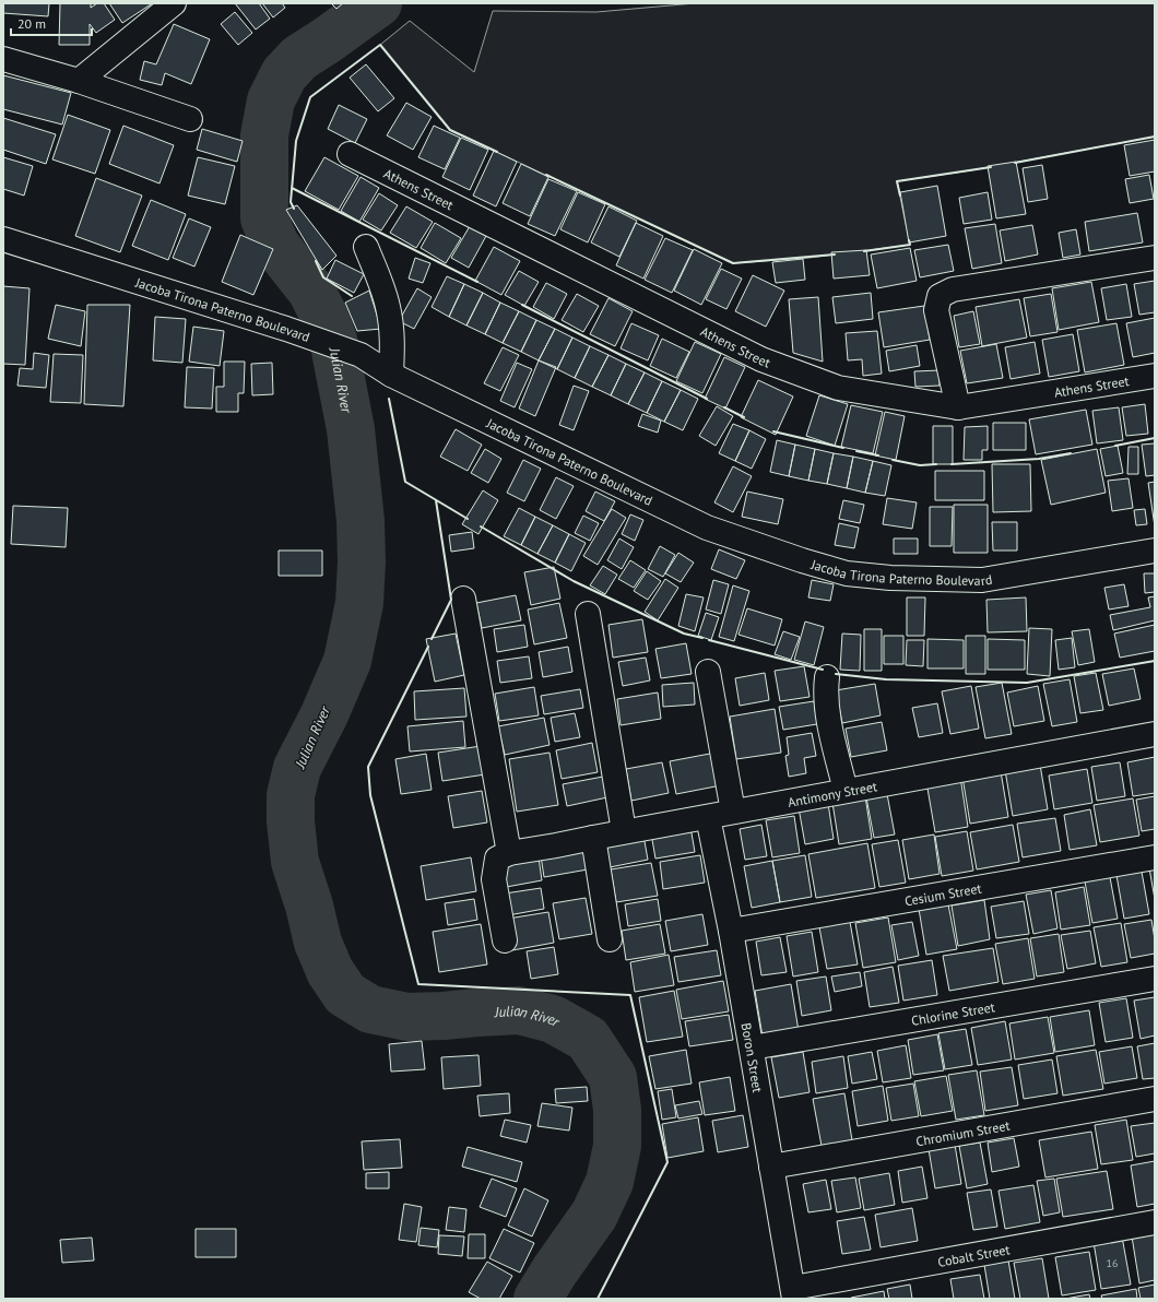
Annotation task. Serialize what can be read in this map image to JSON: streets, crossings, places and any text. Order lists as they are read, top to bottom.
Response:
{
  "streets": {
    "street": [
      "Athens Street",
      "Jacoba Tirona Paterno Boulevard",
      "Antimony Street",
      "Cesium Street",
      "Chlorine Street",
      "Boron Street",
      "Chromium Street",
      "Cobalt Street"
    ]
  },
  "crossings": [
    ["Antimony Street", "Boron Street"],
    ["Cesium Street", "Boron Street"],
    ["Chlorine Street", "Boron Street"],
    ["Boron Street", "Chromium Street"],
    ["Boron Street", "Cobalt Street"]
  ],
  "water": ["Julian River"],
  "house_numbers": ["16"],
  "scale_bar": "20 m"
}
